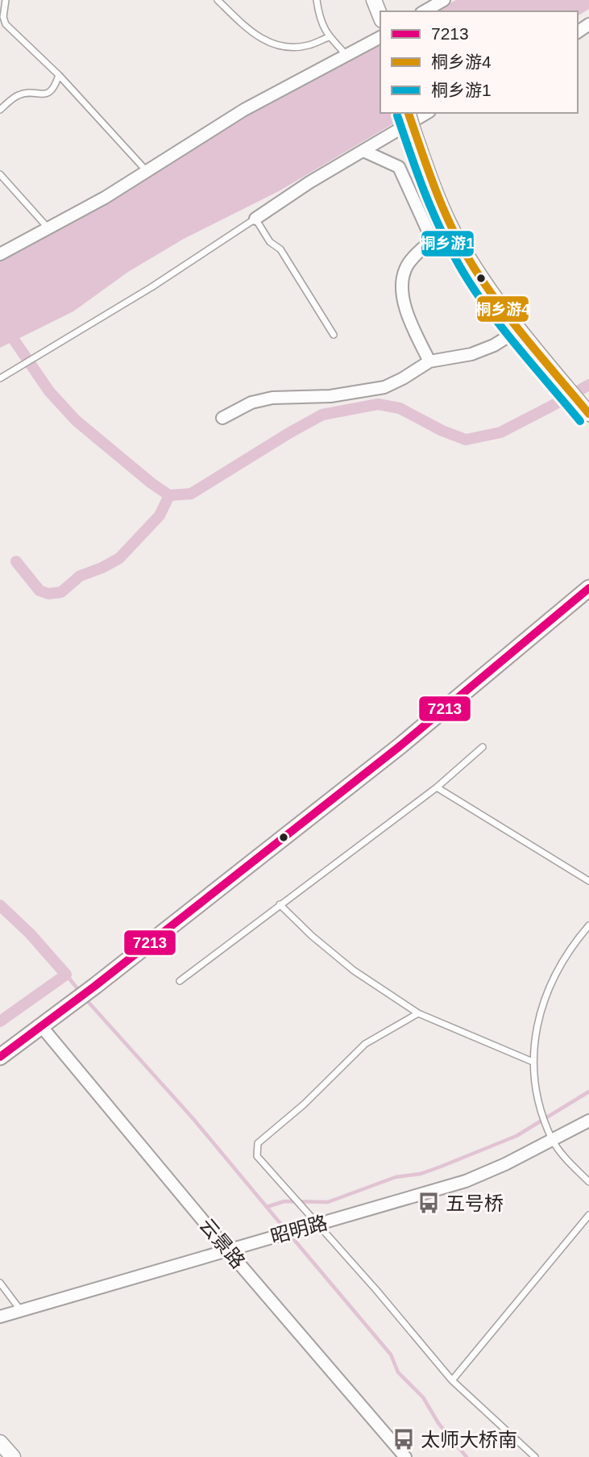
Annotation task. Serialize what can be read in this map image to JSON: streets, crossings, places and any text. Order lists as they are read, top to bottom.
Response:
{
  "streets": {
    "street": ["昭明路", "云景路"]
  },
  "crossings": [
    ["昭明路", "云景路"]
  ],
  "places": {
    "bus stop": ["五号桥", "太师大桥南"]
  },
  "lines": ["transit line 桐乡游4", "transit line 桐乡游1", "transit line 7213"],
  "legend": ["7213", "桐乡游4", "桐乡游1"]
}
